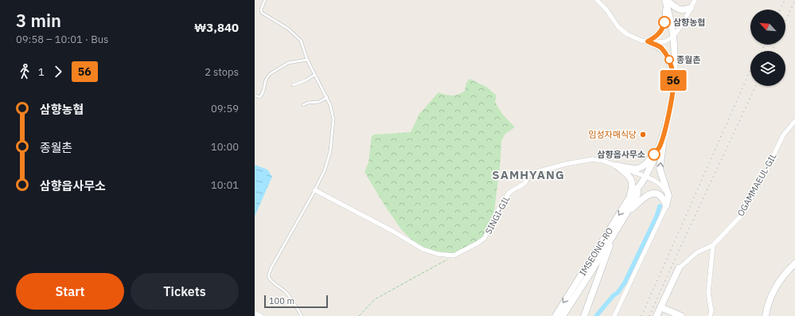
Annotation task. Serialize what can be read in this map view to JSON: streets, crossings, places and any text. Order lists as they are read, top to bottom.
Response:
{
  "streets": {
    "main road": ["OGAMMAEUL-GIL", "IMSEONG-RO"],
    "street": ["SINGI-GIL"]
  },
  "crossings": [
    ["SINGI-GIL", "IMSEONG-RO"]
  ],
  "districts": ["SAMHYANG"],
  "places": [
    "삼향농협",
    "종월촌",
    "임성자매식당",
    "삼향읍사무소"
  ],
  "lines": ["bus line 56"],
  "scale_bar": "100 m",
  "north": "top left",
  "page": {
    "heading": ["3 min", "09:58 – 10:01 · Bus", "₩3,840"],
    "on_map": "56",
    "legs": ["1", "56", "2 stops"],
    "list": [
      {
        "name": "삼향농협",
        "value": "09:59"
      },
      {
        "name": "종월촌",
        "value": "10:00"
      },
      {
        "name": "삼향읍사무소",
        "value": "10:01"
      }
    ],
    "buttons": ["Start", "Tickets"],
    "scale": "100 m"
  }
}
